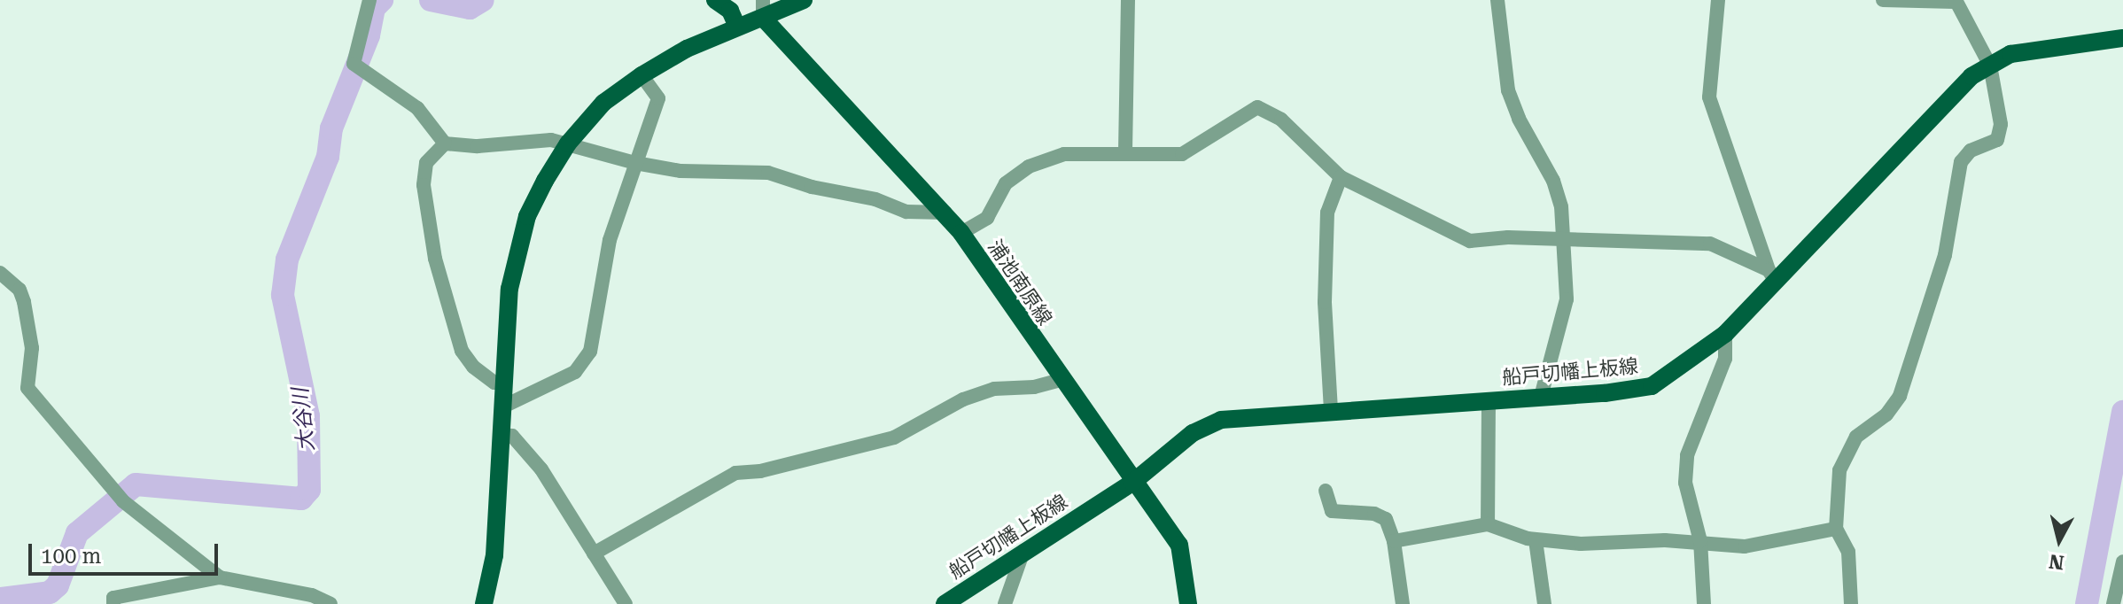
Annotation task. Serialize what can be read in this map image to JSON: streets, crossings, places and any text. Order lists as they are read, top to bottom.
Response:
{
  "streets": {
    "main road": ["浦池南原線", "船戸切幡上板線"]
  },
  "crossings": [
    ["浦池南原線", "船戸切幡上板線"]
  ],
  "water": ["大谷川"],
  "scale_bar": "100 m",
  "north": "bottom"
}
